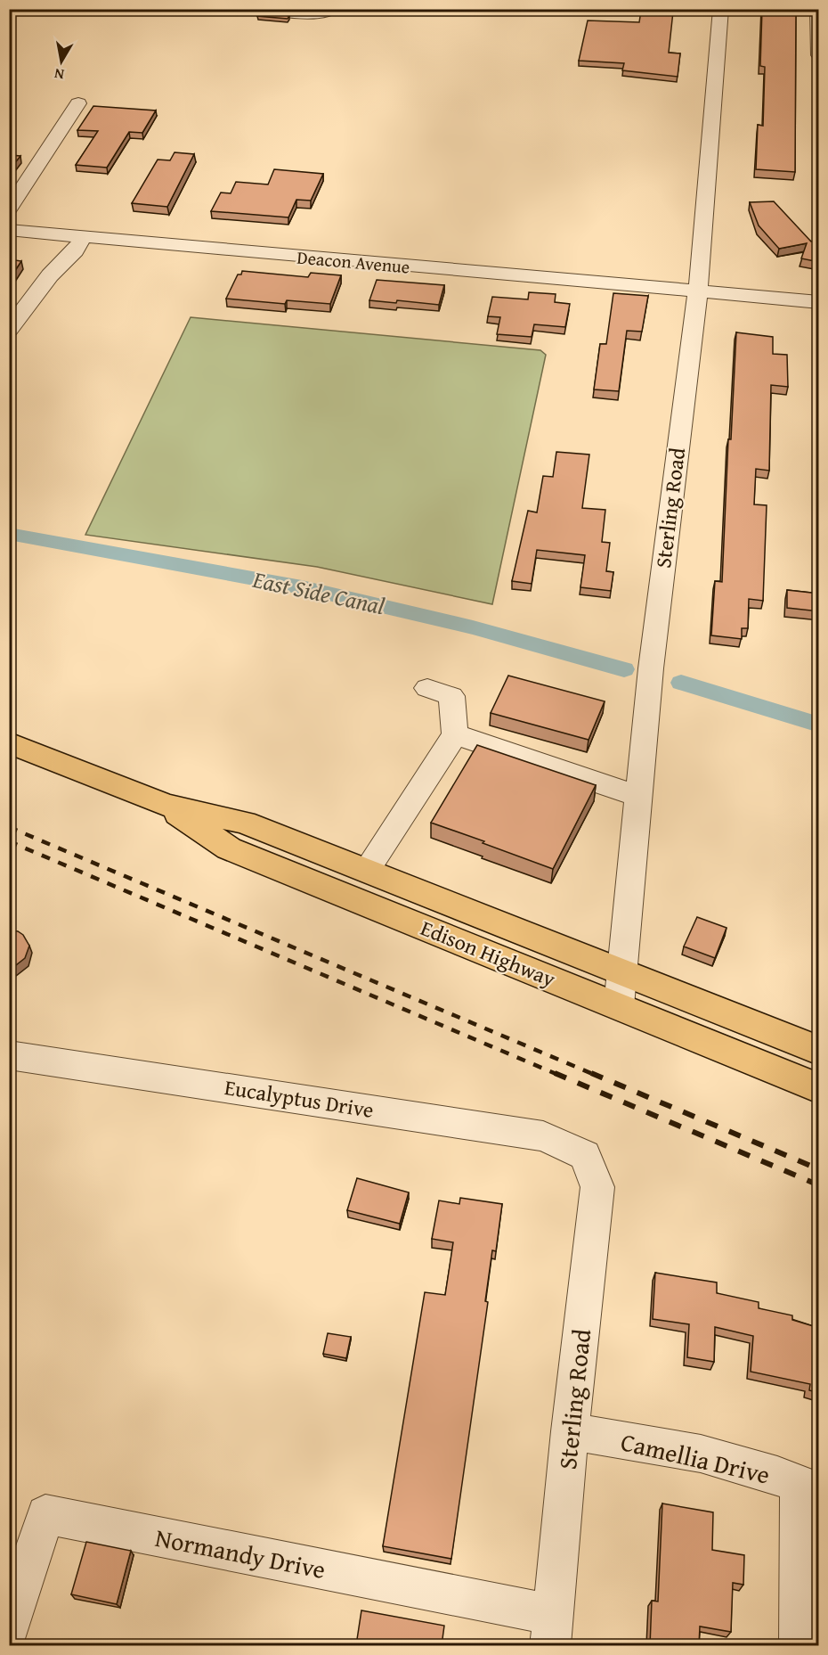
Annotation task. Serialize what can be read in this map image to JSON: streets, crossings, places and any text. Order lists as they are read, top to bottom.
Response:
{
  "streets": {
    "main road": ["Edison Highway"],
    "street": [
      "Deacon Avenue",
      "Sterling Road",
      "Eucalyptus Drive",
      "Camellia Drive",
      "Normandy Drive"
    ]
  },
  "crossings": [
    ["Deacon Avenue", "Sterling Road"],
    ["Sterling Road", "Edison Highway"],
    ["Sterling Road", "Eucalyptus Drive"],
    ["Sterling Road", "Camellia Drive"],
    ["Sterling Road", "Normandy Drive"]
  ],
  "water": ["East Side Canal"],
  "north": "bottom"
}
